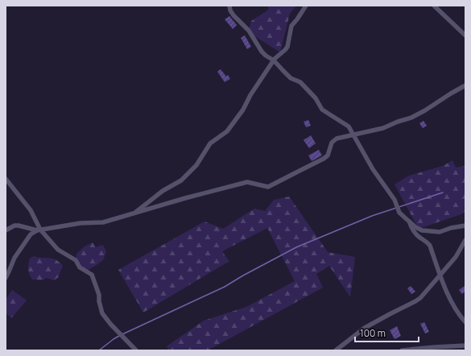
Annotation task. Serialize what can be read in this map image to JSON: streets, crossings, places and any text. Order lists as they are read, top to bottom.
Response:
{
  "scale_bar": "100 m"
}
